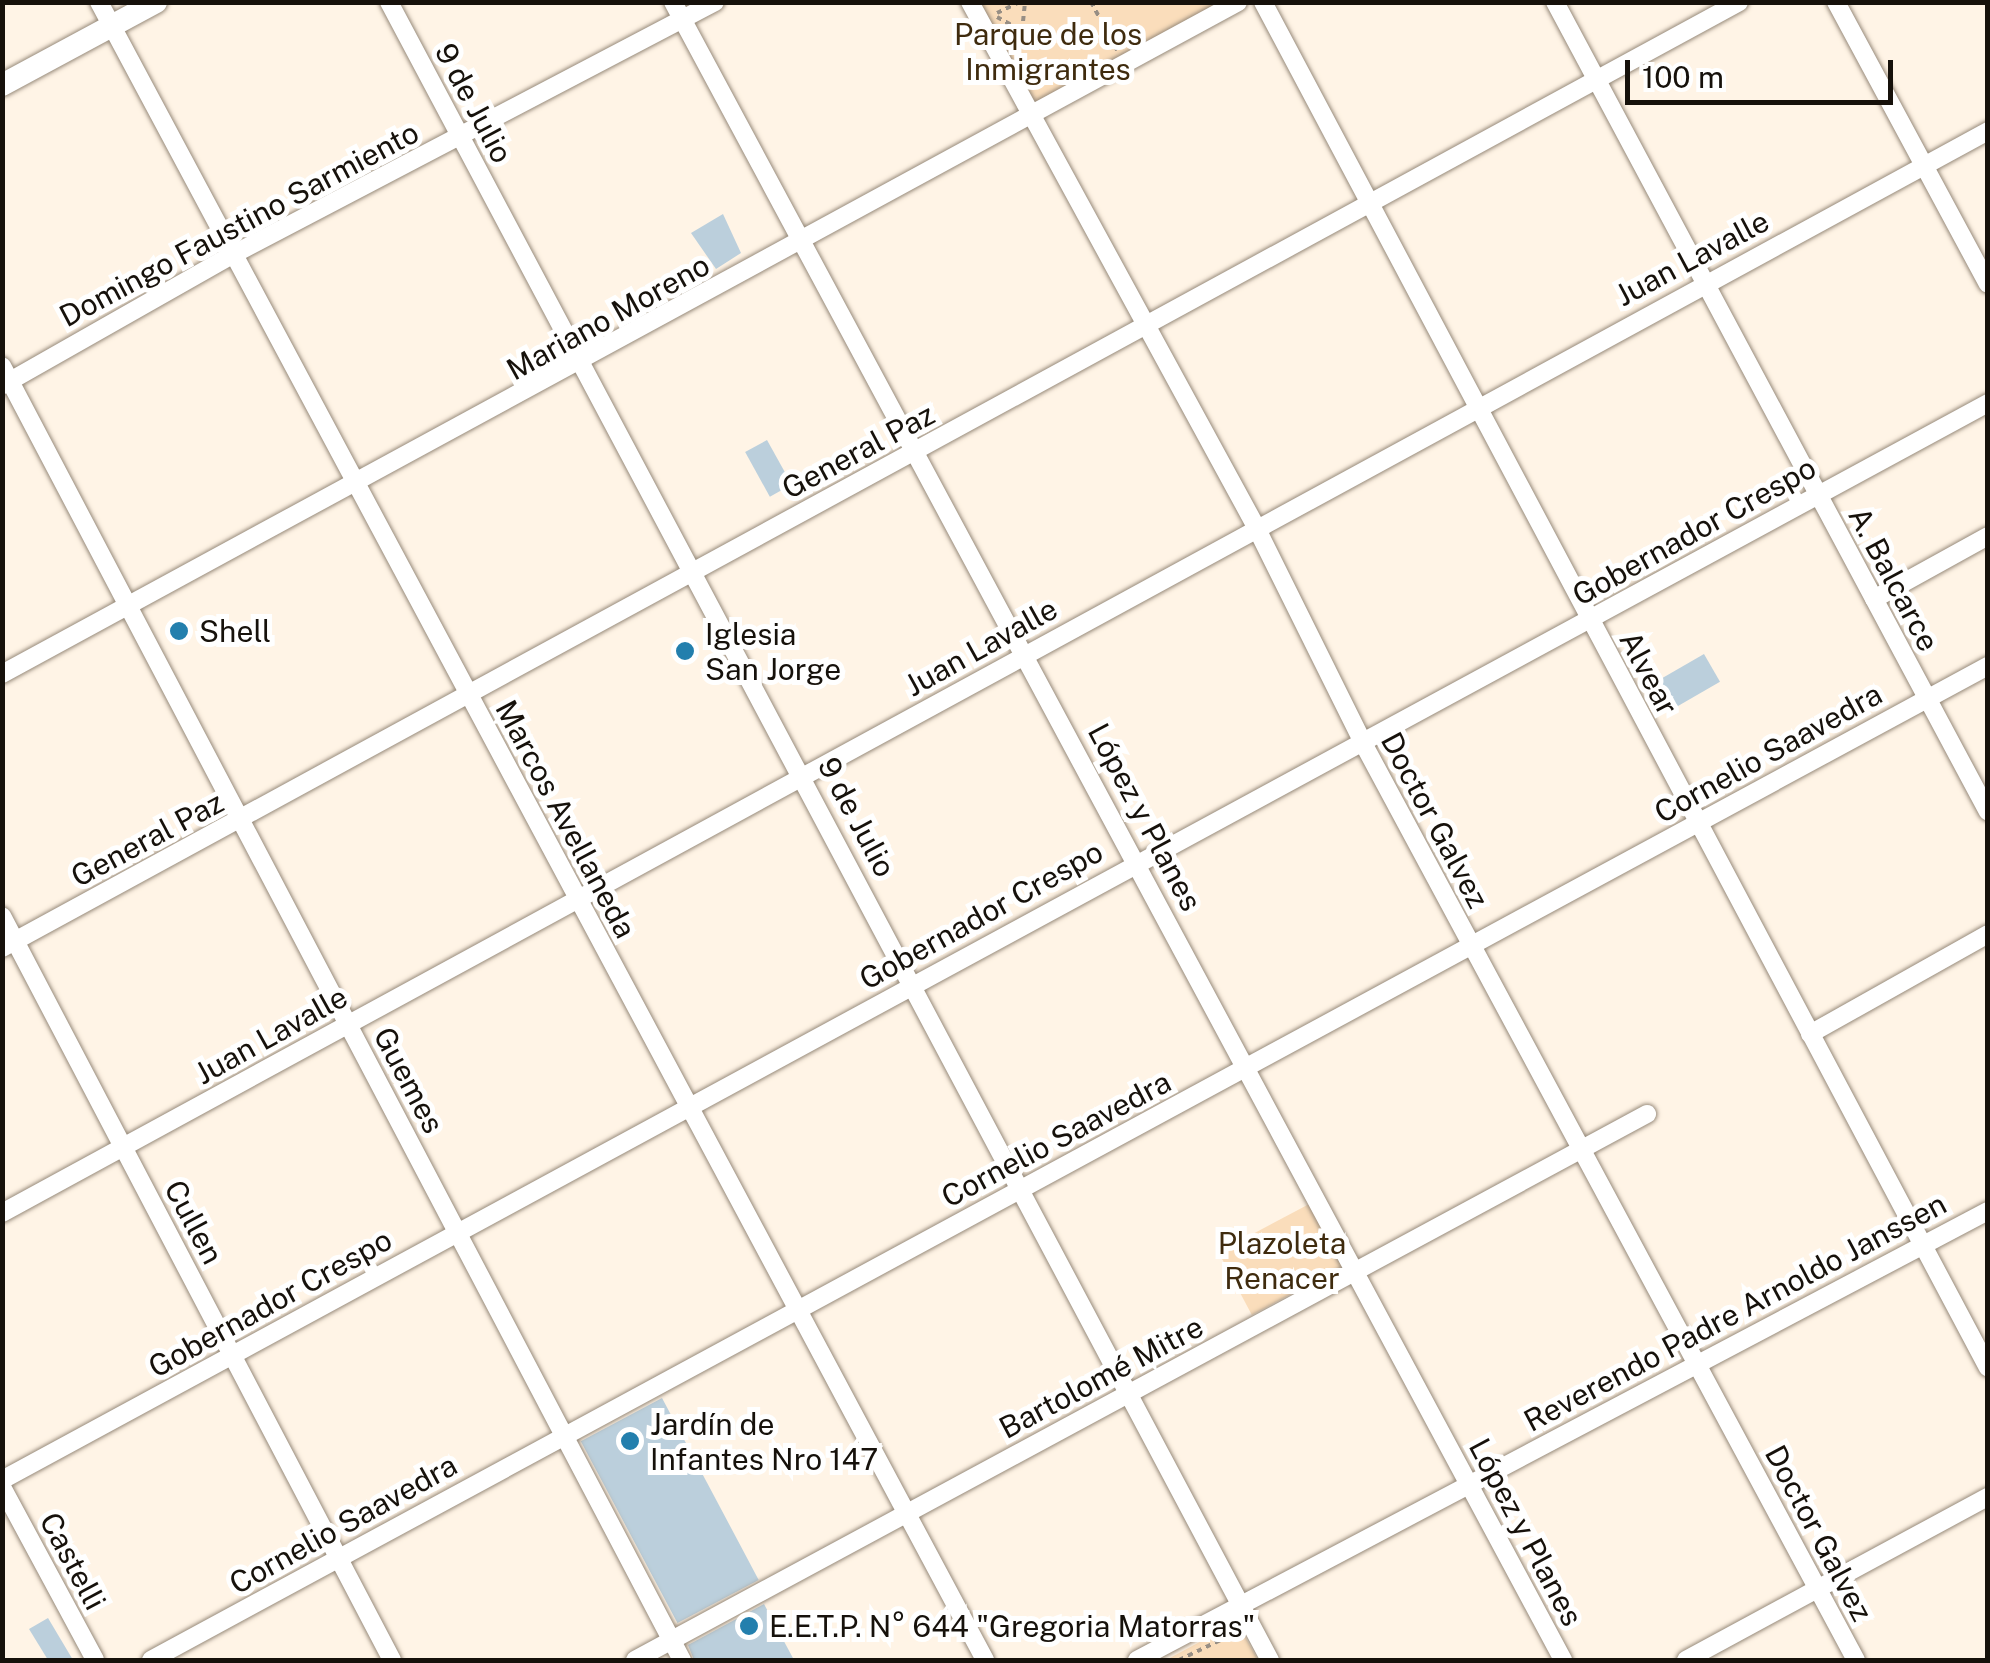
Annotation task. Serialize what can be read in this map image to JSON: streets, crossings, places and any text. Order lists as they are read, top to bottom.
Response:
{
  "streets": {
    "street": [
      "9 de Julio",
      "Domingo Faustino Sarmiento",
      "Juan Lavalle",
      "Mariano Moreno",
      "General Paz",
      "Gobernador Crespo",
      "A. Balcarce",
      "Alvear",
      "Cornelio Saavedra",
      "López y Planes",
      "Marcos Avellaneda",
      "Doctor Galvez",
      "Guemes",
      "Cullen",
      "Reverendo Padre Arnoldo Janssen",
      "Bartolomé Mitre",
      "Castelli"
    ]
  },
  "crossings": [
    ["9 de Julio", "Domingo Faustino Sarmiento"],
    ["9 de Julio", "Juan Lavalle"],
    ["9 de Julio", "Mariano Moreno"],
    ["9 de Julio", "General Paz"],
    ["9 de Julio", "Gobernador Crespo"],
    ["9 de Julio", "Cornelio Saavedra"],
    ["9 de Julio", "Reverendo Padre Arnoldo Janssen"],
    ["9 de Julio", "Bartolomé Mitre"],
    ["Domingo Faustino Sarmiento", "López y Planes"],
    ["Domingo Faustino Sarmiento", "Marcos Avellaneda"],
    ["Domingo Faustino Sarmiento", "Guemes"],
    ["Juan Lavalle", "A. Balcarce"],
    ["Juan Lavalle", "Alvear"],
    ["Juan Lavalle", "López y Planes"],
    ["Juan Lavalle", "Marcos Avellaneda"],
    ["Juan Lavalle", "Doctor Galvez"],
    ["Juan Lavalle", "Guemes"],
    ["Juan Lavalle", "Cullen"],
    ["Mariano Moreno", "López y Planes"],
    ["Mariano Moreno", "Marcos Avellaneda"],
    ["Mariano Moreno", "Doctor Galvez"],
    ["Mariano Moreno", "Guemes"],
    ["General Paz", "A. Balcarce"],
    ["General Paz", "Alvear"],
    ["General Paz", "López y Planes"],
    ["General Paz", "Marcos Avellaneda"],
    ["General Paz", "Doctor Galvez"],
    ["General Paz", "Guemes"],
    ["General Paz", "Cullen"],
    ["Gobernador Crespo", "A. Balcarce"],
    ["Gobernador Crespo", "Alvear"],
    ["Gobernador Crespo", "López y Planes"],
    ["Gobernador Crespo", "Marcos Avellaneda"],
    ["Gobernador Crespo", "Doctor Galvez"],
    ["Gobernador Crespo", "Guemes"],
    ["Gobernador Crespo", "Cullen"],
    ["A. Balcarce", "Cornelio Saavedra"],
    ["Alvear", "Cornelio Saavedra"],
    ["Alvear", "Reverendo Padre Arnoldo Janssen"],
    ["Cornelio Saavedra", "López y Planes"],
    ["Cornelio Saavedra", "Marcos Avellaneda"],
    ["Cornelio Saavedra", "Doctor Galvez"],
    ["Cornelio Saavedra", "Guemes"],
    ["Cornelio Saavedra", "Cullen"],
    ["López y Planes", "Reverendo Padre Arnoldo Janssen"],
    ["López y Planes", "Bartolomé Mitre"],
    ["Marcos Avellaneda", "Bartolomé Mitre"],
    ["Doctor Galvez", "Reverendo Padre Arnoldo Janssen"],
    ["Doctor Galvez", "Bartolomé Mitre"],
    ["Guemes", "Bartolomé Mitre"]
  ],
  "parks": ["Parque de los Inmigrantes", "Plazoleta Renacer"],
  "places": [
    "Shell",
    "Iglesia San Jorge",
    "Jardín de Infantes Nro 147",
    "E.E.T.P. N° 644 \"Gregoria Matorras\""
  ],
  "scale_bar": "100 m"
}
